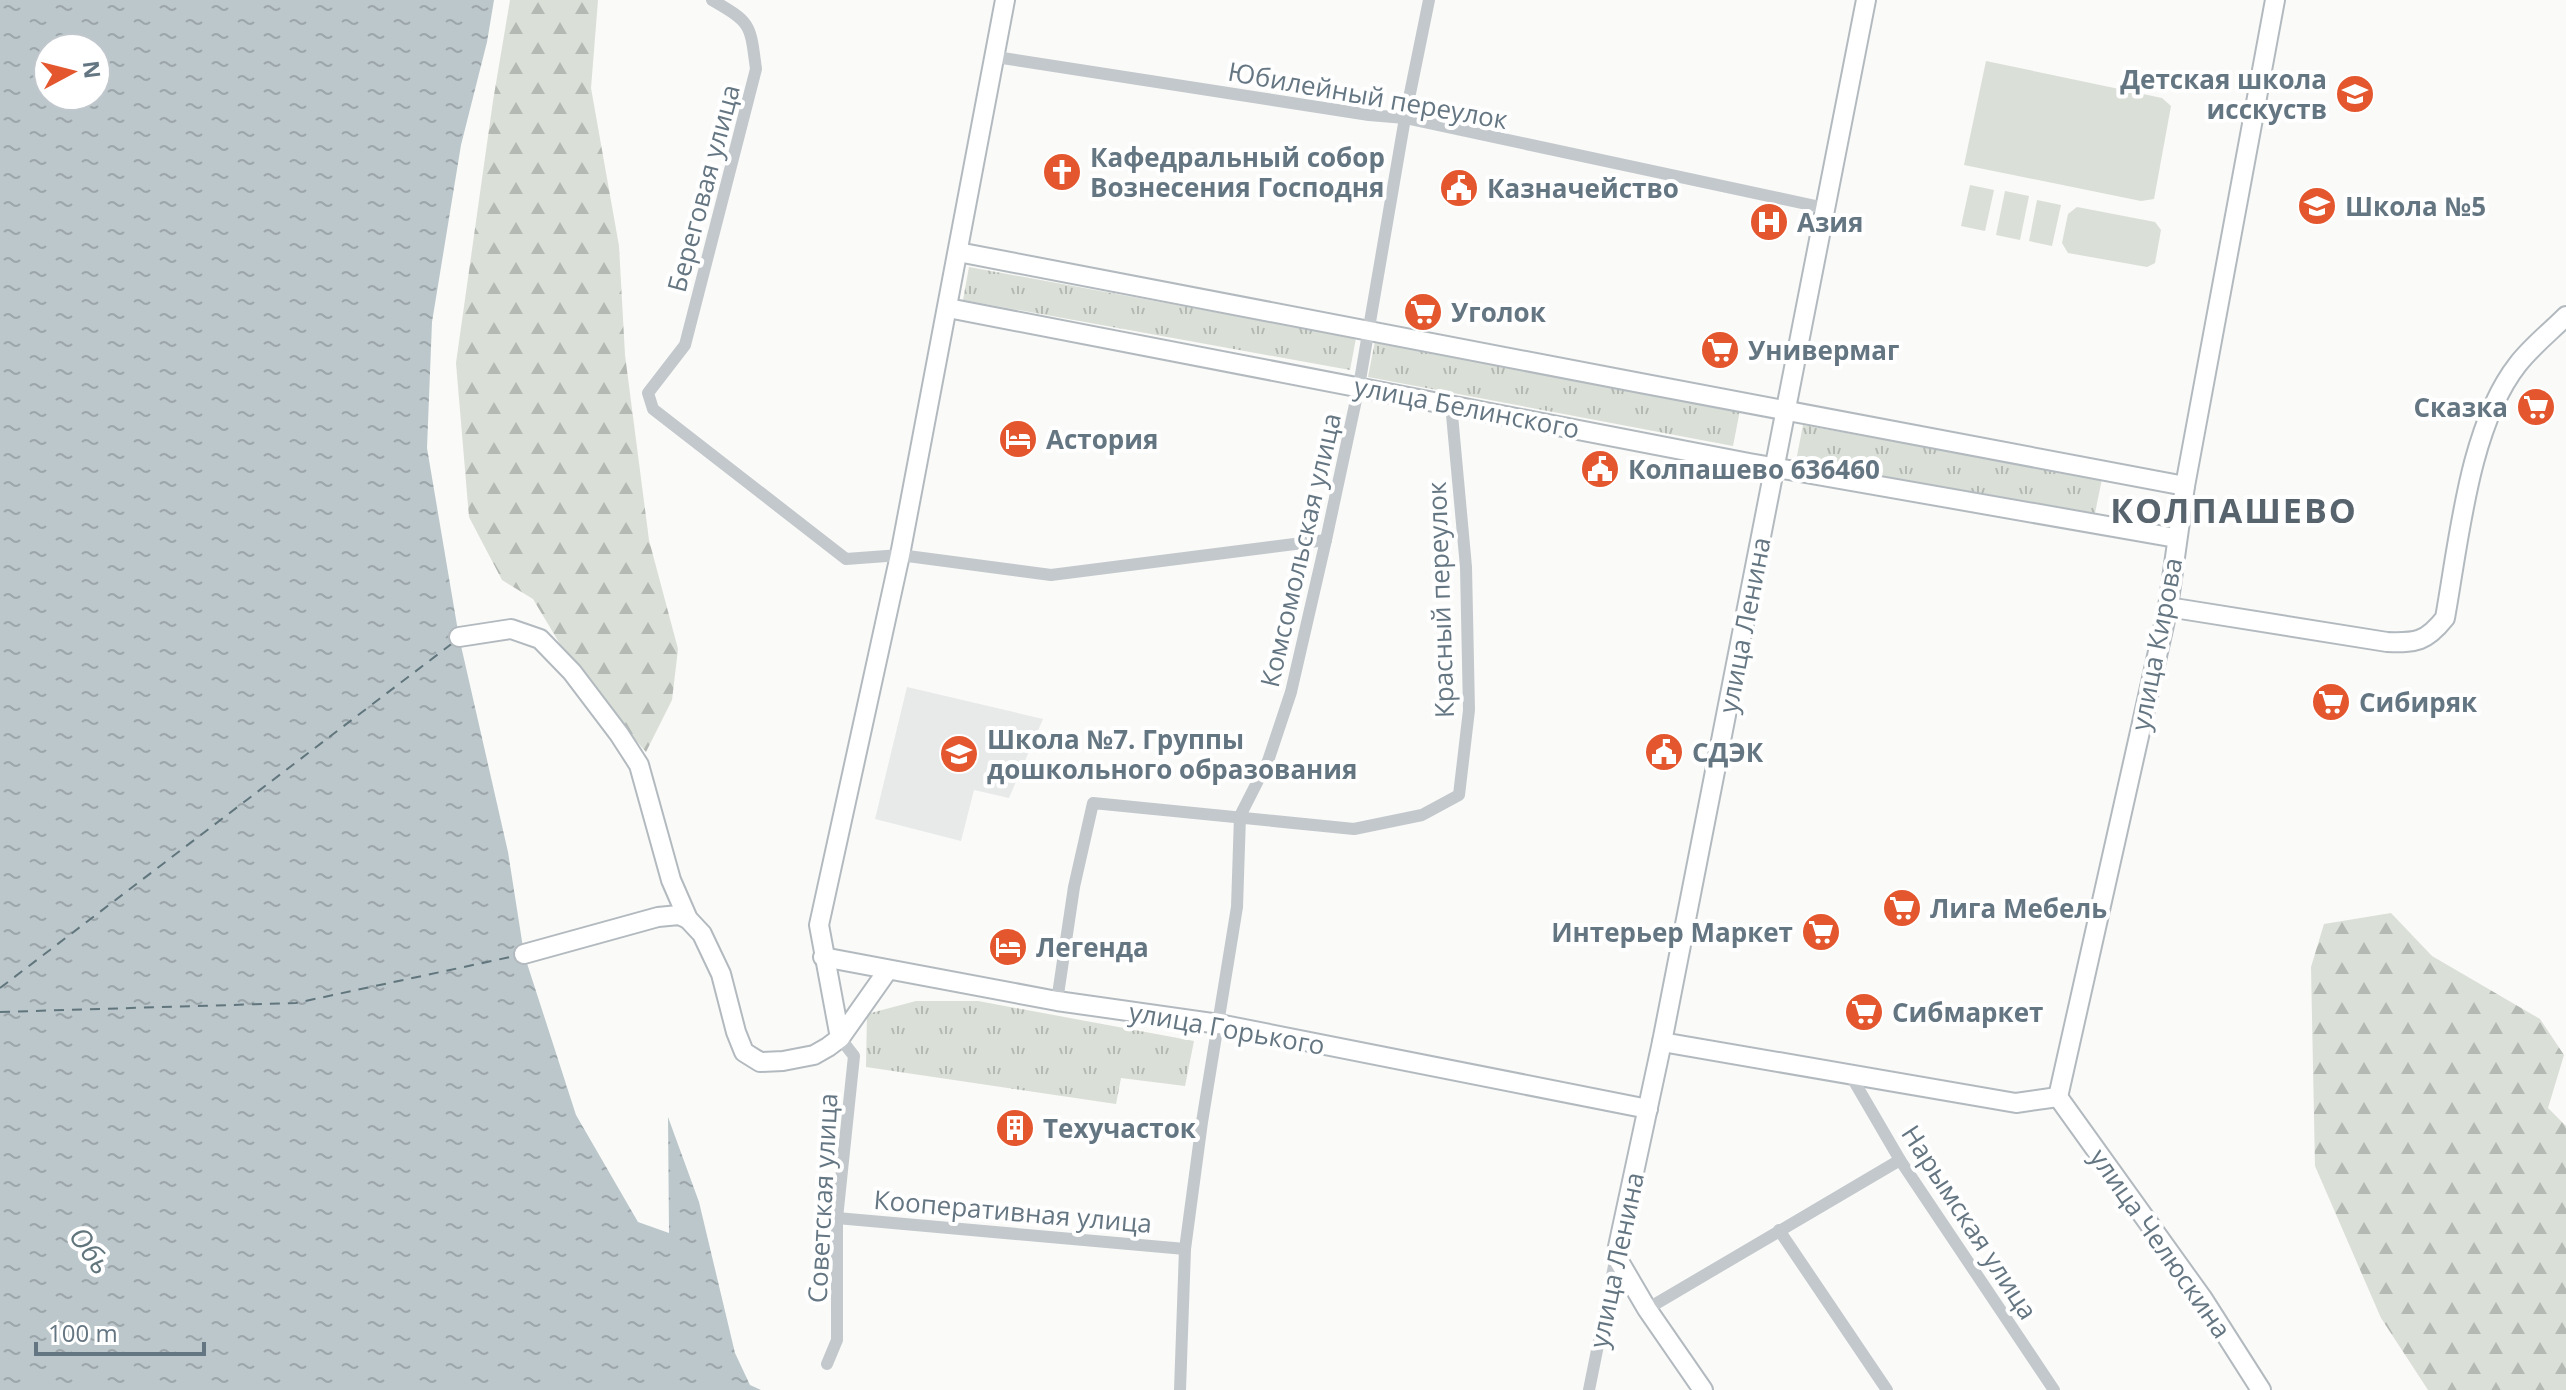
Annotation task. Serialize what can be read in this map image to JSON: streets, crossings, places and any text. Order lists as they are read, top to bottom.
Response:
{
  "streets": {
    "street": [
      "Юбилейный переулок",
      "Береговая улица",
      "улица Белинского",
      "Комсомольская улица",
      "Красный переулок",
      "улица Ленина",
      "улица Кирова",
      "улица Горького",
      "Советская улица",
      "Кооперативная улица",
      "Нарымская улица",
      "улица Челюскина"
    ]
  },
  "crossings": [
    ["Юбилейный переулок", "Комсомольская улица"],
    ["Юбилейный переулок", "улица Ленина"],
    ["улица Белинского", "Комсомольская улица"],
    ["улица Белинского", "Красный переулок"],
    ["улица Белинского", "улица Ленина"],
    ["улица Белинского", "улица Кирова"],
    ["Комсомольская улица", "Красный переулок"],
    ["Комсомольская улица", "улица Горького"],
    ["Комсомольская улица", "Кооперативная улица"],
    ["Красный переулок", "улица Горького"],
    ["улица Ленина", "улица Горького"],
    ["улица Кирова", "улица Челюскина"],
    ["Советская улица", "Кооперативная улица"]
  ],
  "districts": ["КОЛПАШЕВО"],
  "water": ["Обь"],
  "places": {
    "school or university": ["Детская школа исскуств", "Школа №5", "Школа №7. Группы дошкольного образования"],
    "church": ["Кафедральный собор Вознесения Господня"],
    "public building": ["Казначейство", "Колпашево 636460", "СДЭК"],
    "hospital": ["Азия"],
    "supermarket": [
      "Уголок",
      "Универмаг",
      "Сказка",
      "Сибиряк",
      "Лига Мебель",
      "Интерьер Маркет",
      "Сибмаркет"
    ],
    "hotel": ["Астория", "Легенда"],
    "building": ["Техучасток"]
  },
  "scale_bar": "100 m",
  "north": "right"
}
